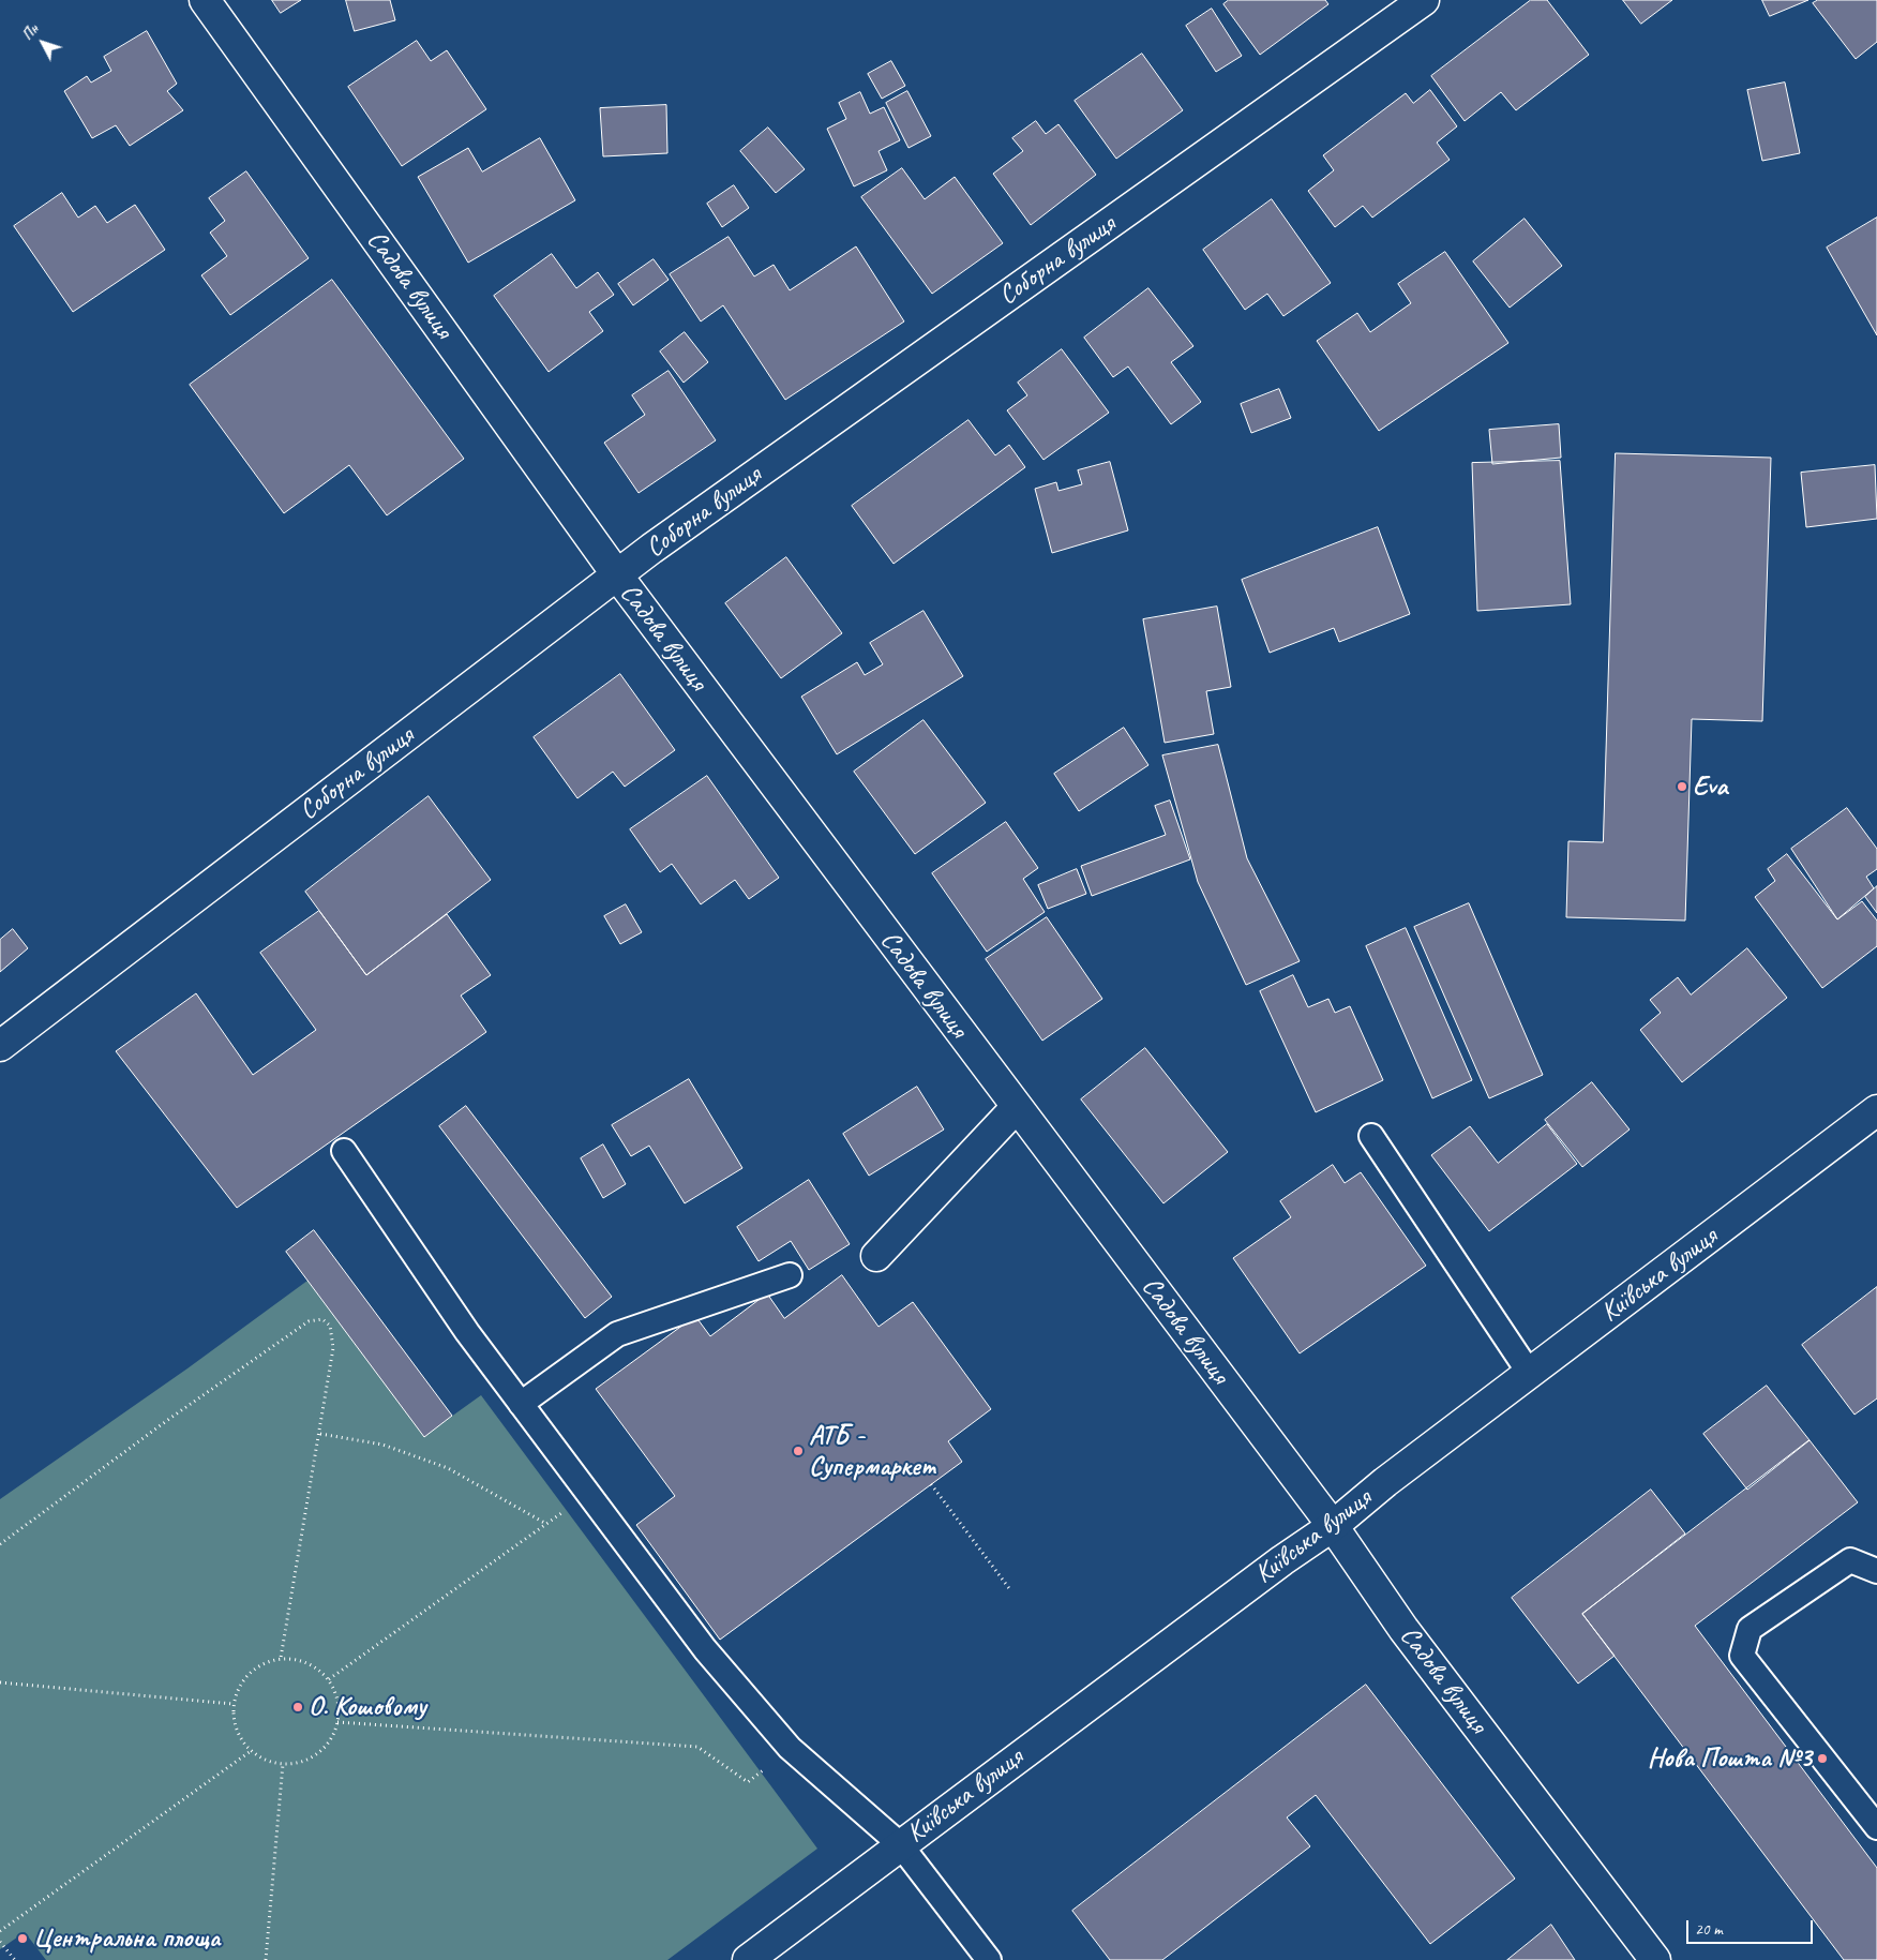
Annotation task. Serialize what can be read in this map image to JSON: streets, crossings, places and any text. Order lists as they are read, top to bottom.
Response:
{
  "streets": {
    "street": ["Соборна вулиця", "Садова вулиця", "Київська вулиця"]
  },
  "crossings": [
    ["Соборна вулиця", "Садова вулиця"],
    ["Садова вулиця", "Київська вулиця"]
  ],
  "places": [
    "Eva",
    "АТБ - Супермаркет",
    "О. Кошовому",
    "Нова Пошта №3",
    "Центральна площа"
  ],
  "scale_bar": "20 m",
  "north": "top left"
}
